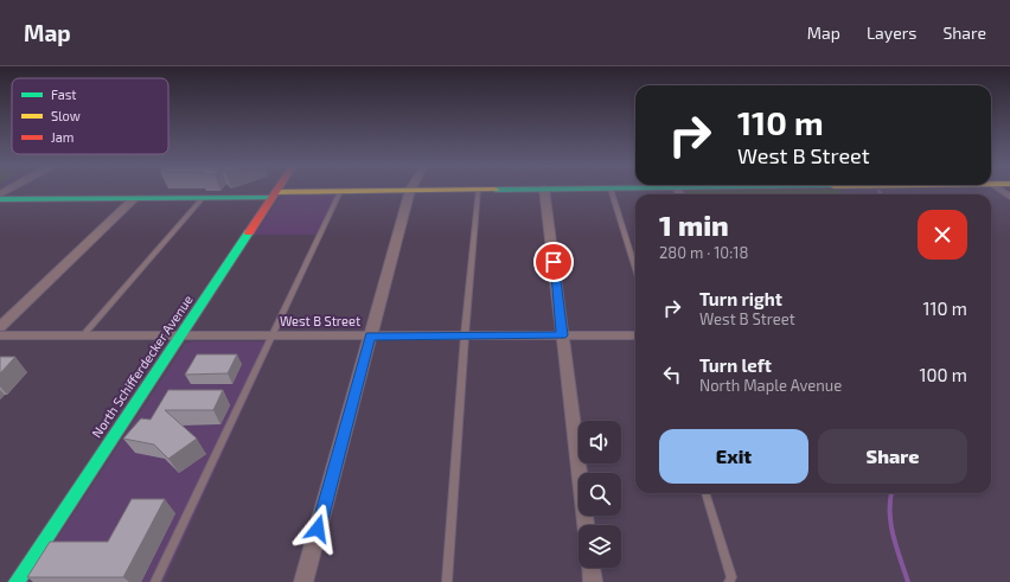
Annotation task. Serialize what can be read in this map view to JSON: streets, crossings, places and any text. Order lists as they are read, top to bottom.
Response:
{
  "streets": {
    "street": ["West B Street", "North Schifferdecker Avenue"]
  },
  "crossings": [
    ["West B Street", "North Schifferdecker Avenue"]
  ],
  "legend": ["Fast", "Slow", "Jam"],
  "page": {
    "header": "Map",
    "nav": ["Map", "Layers", "Share"],
    "turn": ["110 m", "West B Street"],
    "heading": ["1 min", "280 m · 10:18"],
    "list": [
      {
        "name": "Turn right",
        "note": "West B Street",
        "value": "110 m"
      },
      {
        "name": "Turn left",
        "note": "North Maple Avenue",
        "value": "100 m"
      }
    ],
    "buttons": ["Exit", "Share"]
  }
}
